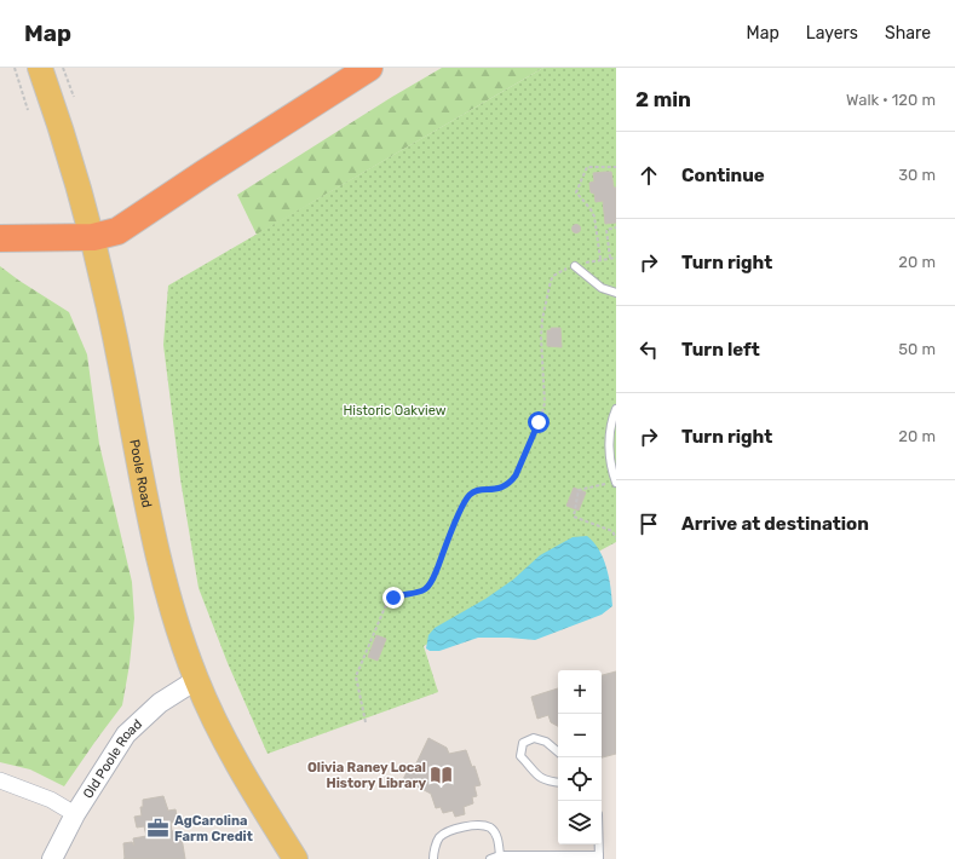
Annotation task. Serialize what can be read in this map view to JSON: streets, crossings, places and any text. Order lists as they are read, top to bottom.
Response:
{
  "streets": {
    "main road": ["Poole Road"],
    "street": ["Old Poole Road"]
  },
  "crossings": [
    ["Poole Road", "Old Poole Road"]
  ],
  "parks": ["Historic Oakview"],
  "places": {
    "library": ["Olivia Raney Local History Library"],
    "office": ["AgCarolina Farm Credit"]
  },
  "page": {
    "header": "Map",
    "nav": ["Map", "Layers", "Share"],
    "heading": ["2 min", "Walk · 120 m"],
    "list": [
      ["Continue", "30 m"],
      ["Turn right", "20 m"],
      ["Turn left", "50 m"],
      ["Turn right", "20 m"],
      "Arrive at destination"
    ],
    "map_buttons": ["+", "−"]
  }
}
